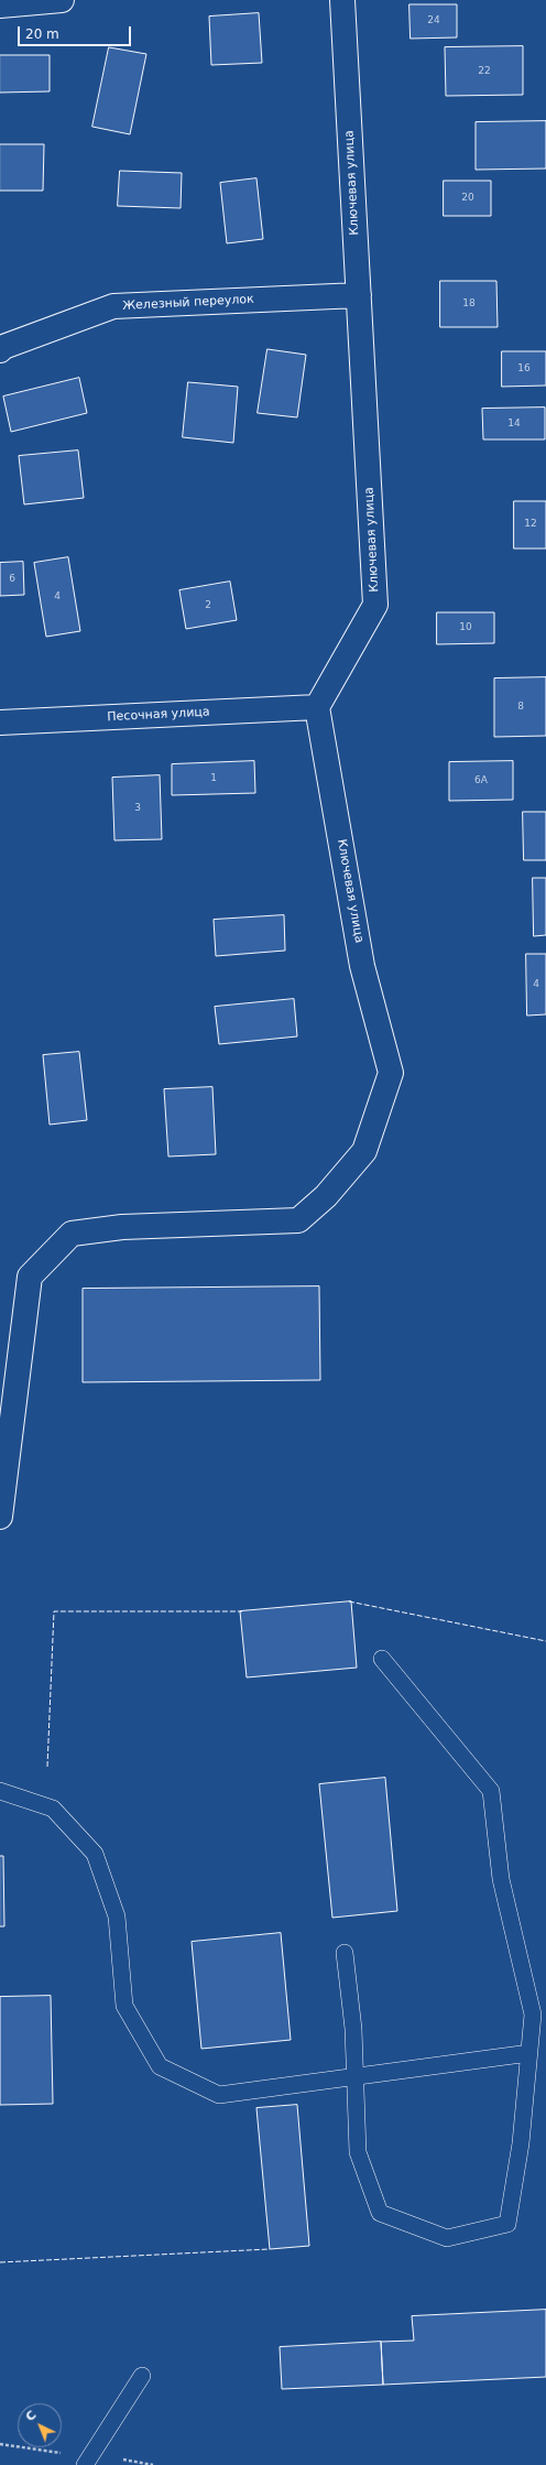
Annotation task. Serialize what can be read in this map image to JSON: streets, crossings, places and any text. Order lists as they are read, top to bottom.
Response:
{
  "streets": {
    "street": ["Ключевая улица", "Железный переулок", "Песочная улица"]
  },
  "crossings": [
    ["Ключевая улица", "Железный переулок"],
    ["Ключевая улица", "Песочная улица"]
  ],
  "house_numbers": [
    "24",
    "22",
    "20",
    "18",
    "16",
    "14",
    "12",
    "6",
    "4",
    "2",
    "10",
    "8",
    "1",
    "6А",
    "3",
    "4"
  ],
  "scale_bar": "20 m",
  "north": "top left"
}
